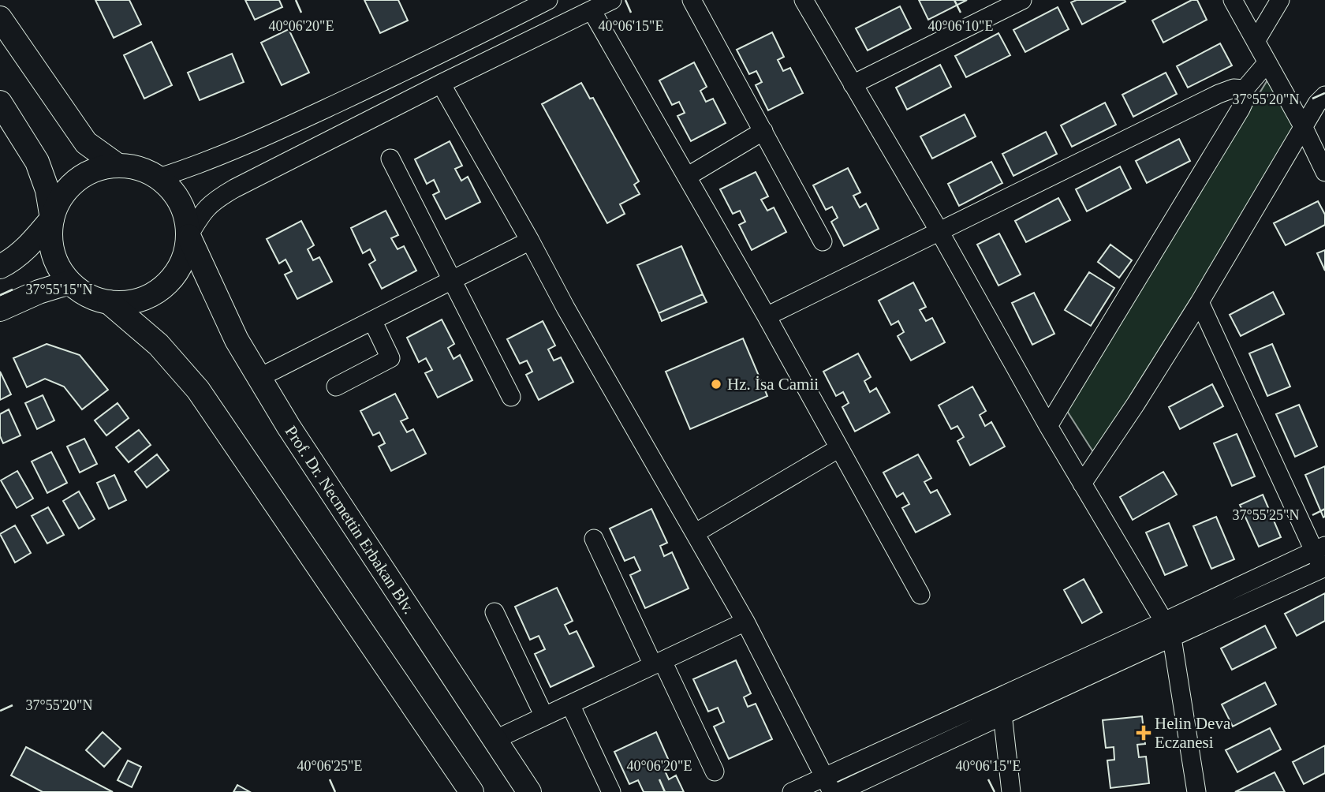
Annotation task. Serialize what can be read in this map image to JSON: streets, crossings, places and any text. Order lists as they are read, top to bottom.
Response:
{
  "streets": {
    "main road": ["Prof. Dr. Necmettin Erbakan Blv."]
  },
  "places": {
    "other": ["Hz. İsa Camii"],
    "health": ["Helin Deva Eczanesi"]
  },
  "coordinates": [
    "40°06'20\"E",
    "40°06'15\"E",
    "40°06'10\"E",
    "37°55'20\"N",
    "37°55'15\"N",
    "37°55'25\"N",
    "40°06'25\"E"
  ]
}
